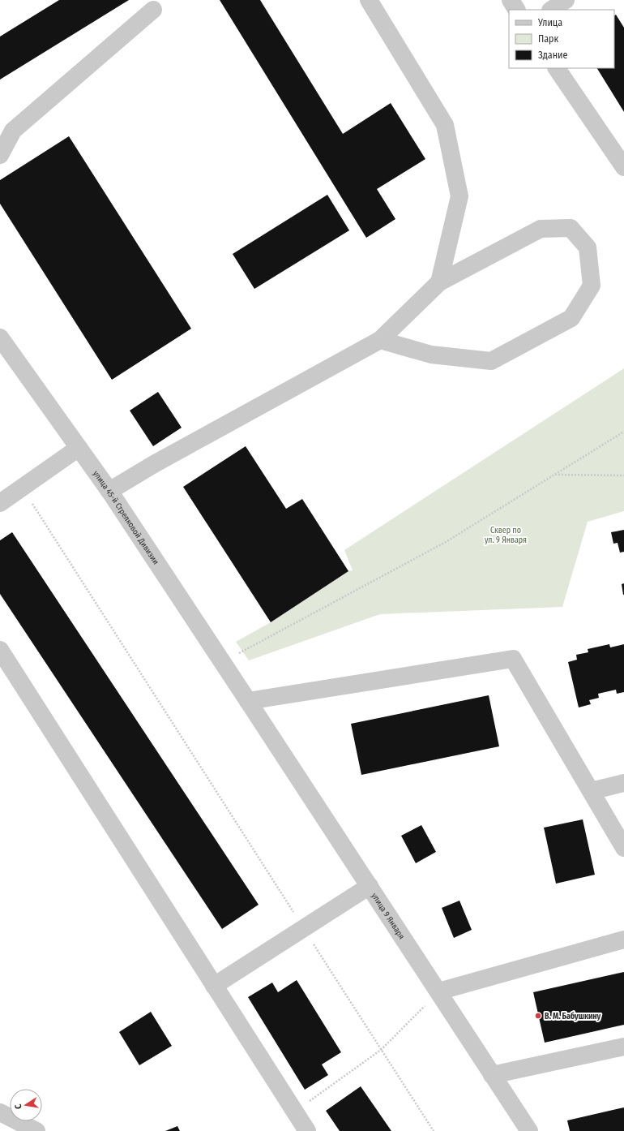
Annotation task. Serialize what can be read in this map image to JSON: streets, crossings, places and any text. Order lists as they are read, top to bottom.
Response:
{
  "streets": {
    "street": ["улица 45-й Стрелковой Дивизии", "улица 9 Января"]
  },
  "crossings": [
    ["улица 45-й Стрелковой Дивизии", "улица 9 Января"]
  ],
  "parks": ["Сквер по ул. 9 Января"],
  "places": ["В. М. Бабушкину"],
  "legend": ["Улица", "Парк", "Здание"],
  "north": "left"
}
